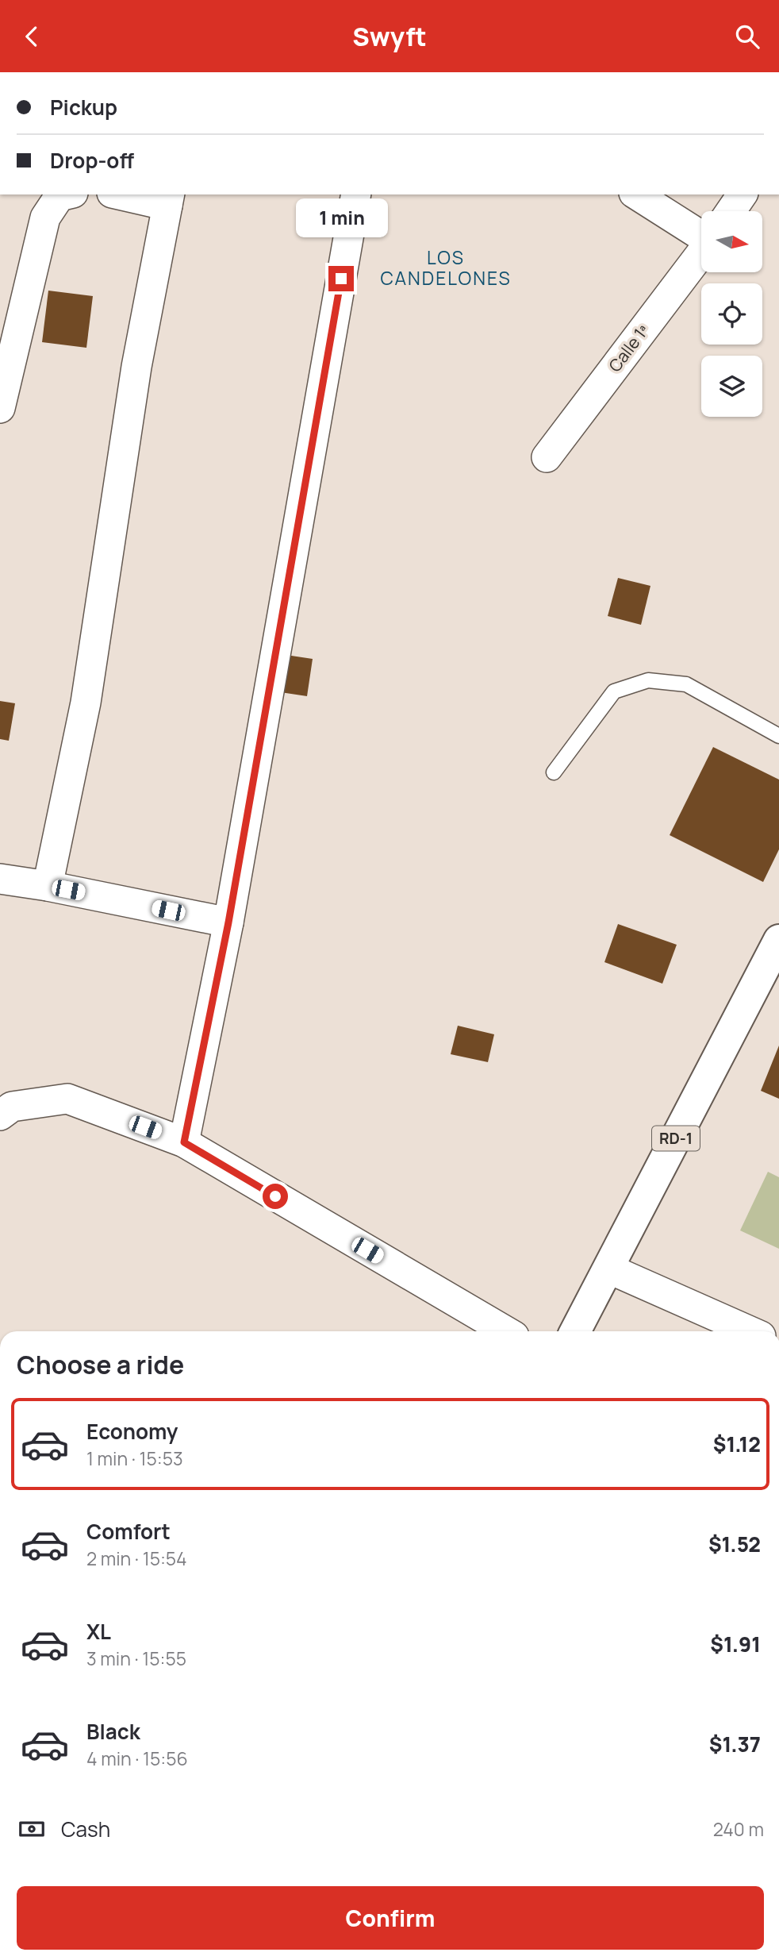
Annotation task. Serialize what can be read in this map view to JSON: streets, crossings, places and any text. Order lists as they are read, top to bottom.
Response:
{
  "streets": {
    "main road": ["RD-1"],
    "street": ["Calle 1ª"]
  },
  "districts": ["LOS CANDELONES"],
  "north": "right",
  "page": {
    "header": "Swyft",
    "banner": ["Pickup", "Drop-off"],
    "bubble": "1 min",
    "heading": "Choose a ride",
    "list": [
      {
        "name": "Economy",
        "note": "1 min · 15:53",
        "value": "$1.12"
      },
      {
        "name": "Comfort",
        "note": "2 min · 15:54",
        "value": "$1.52"
      },
      {
        "name": "XL",
        "note": "3 min · 15:55",
        "value": "$1.91"
      },
      {
        "name": "Black",
        "note": "4 min · 15:56",
        "value": "$1.37"
      }
    ],
    "pay": ["Cash", "240 m"],
    "buttons": "Confirm"
  }
}
